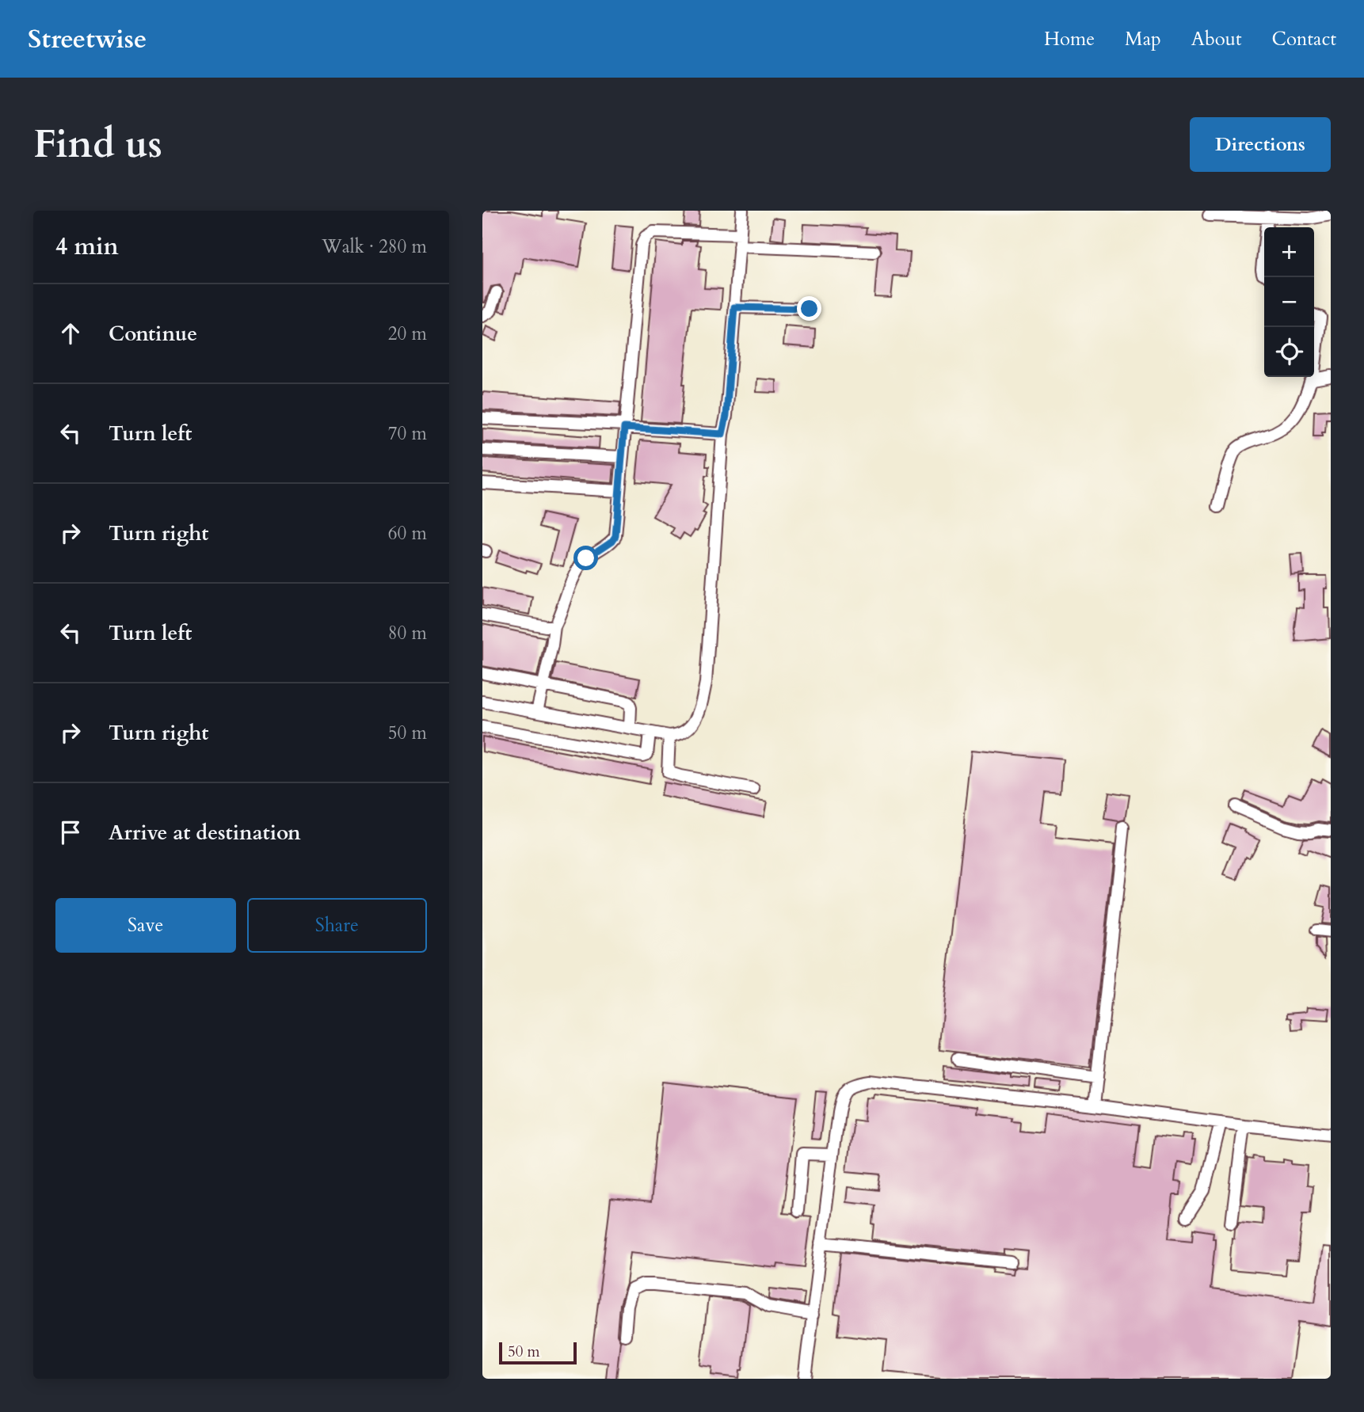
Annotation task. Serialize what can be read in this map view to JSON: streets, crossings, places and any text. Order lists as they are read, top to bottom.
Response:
{
  "scale_bar": "50 m",
  "page": {
    "header": "Streetwise",
    "nav": [
      "Home",
      "Map",
      "About",
      "Contact"
    ],
    "buttons": [
      "Directions",
      ["Save", "Share"]
    ],
    "title": "Find us",
    "heading": ["4 min", "Walk · 280 m"],
    "map_buttons": ["+", "−"],
    "list": [
      ["Continue", "20 m"],
      ["Turn left", "70 m"],
      ["Turn right", "60 m"],
      ["Turn left", "80 m"],
      ["Turn right", "50 m"],
      "Arrive at destination"
    ],
    "scale": "50 m"
  }
}
